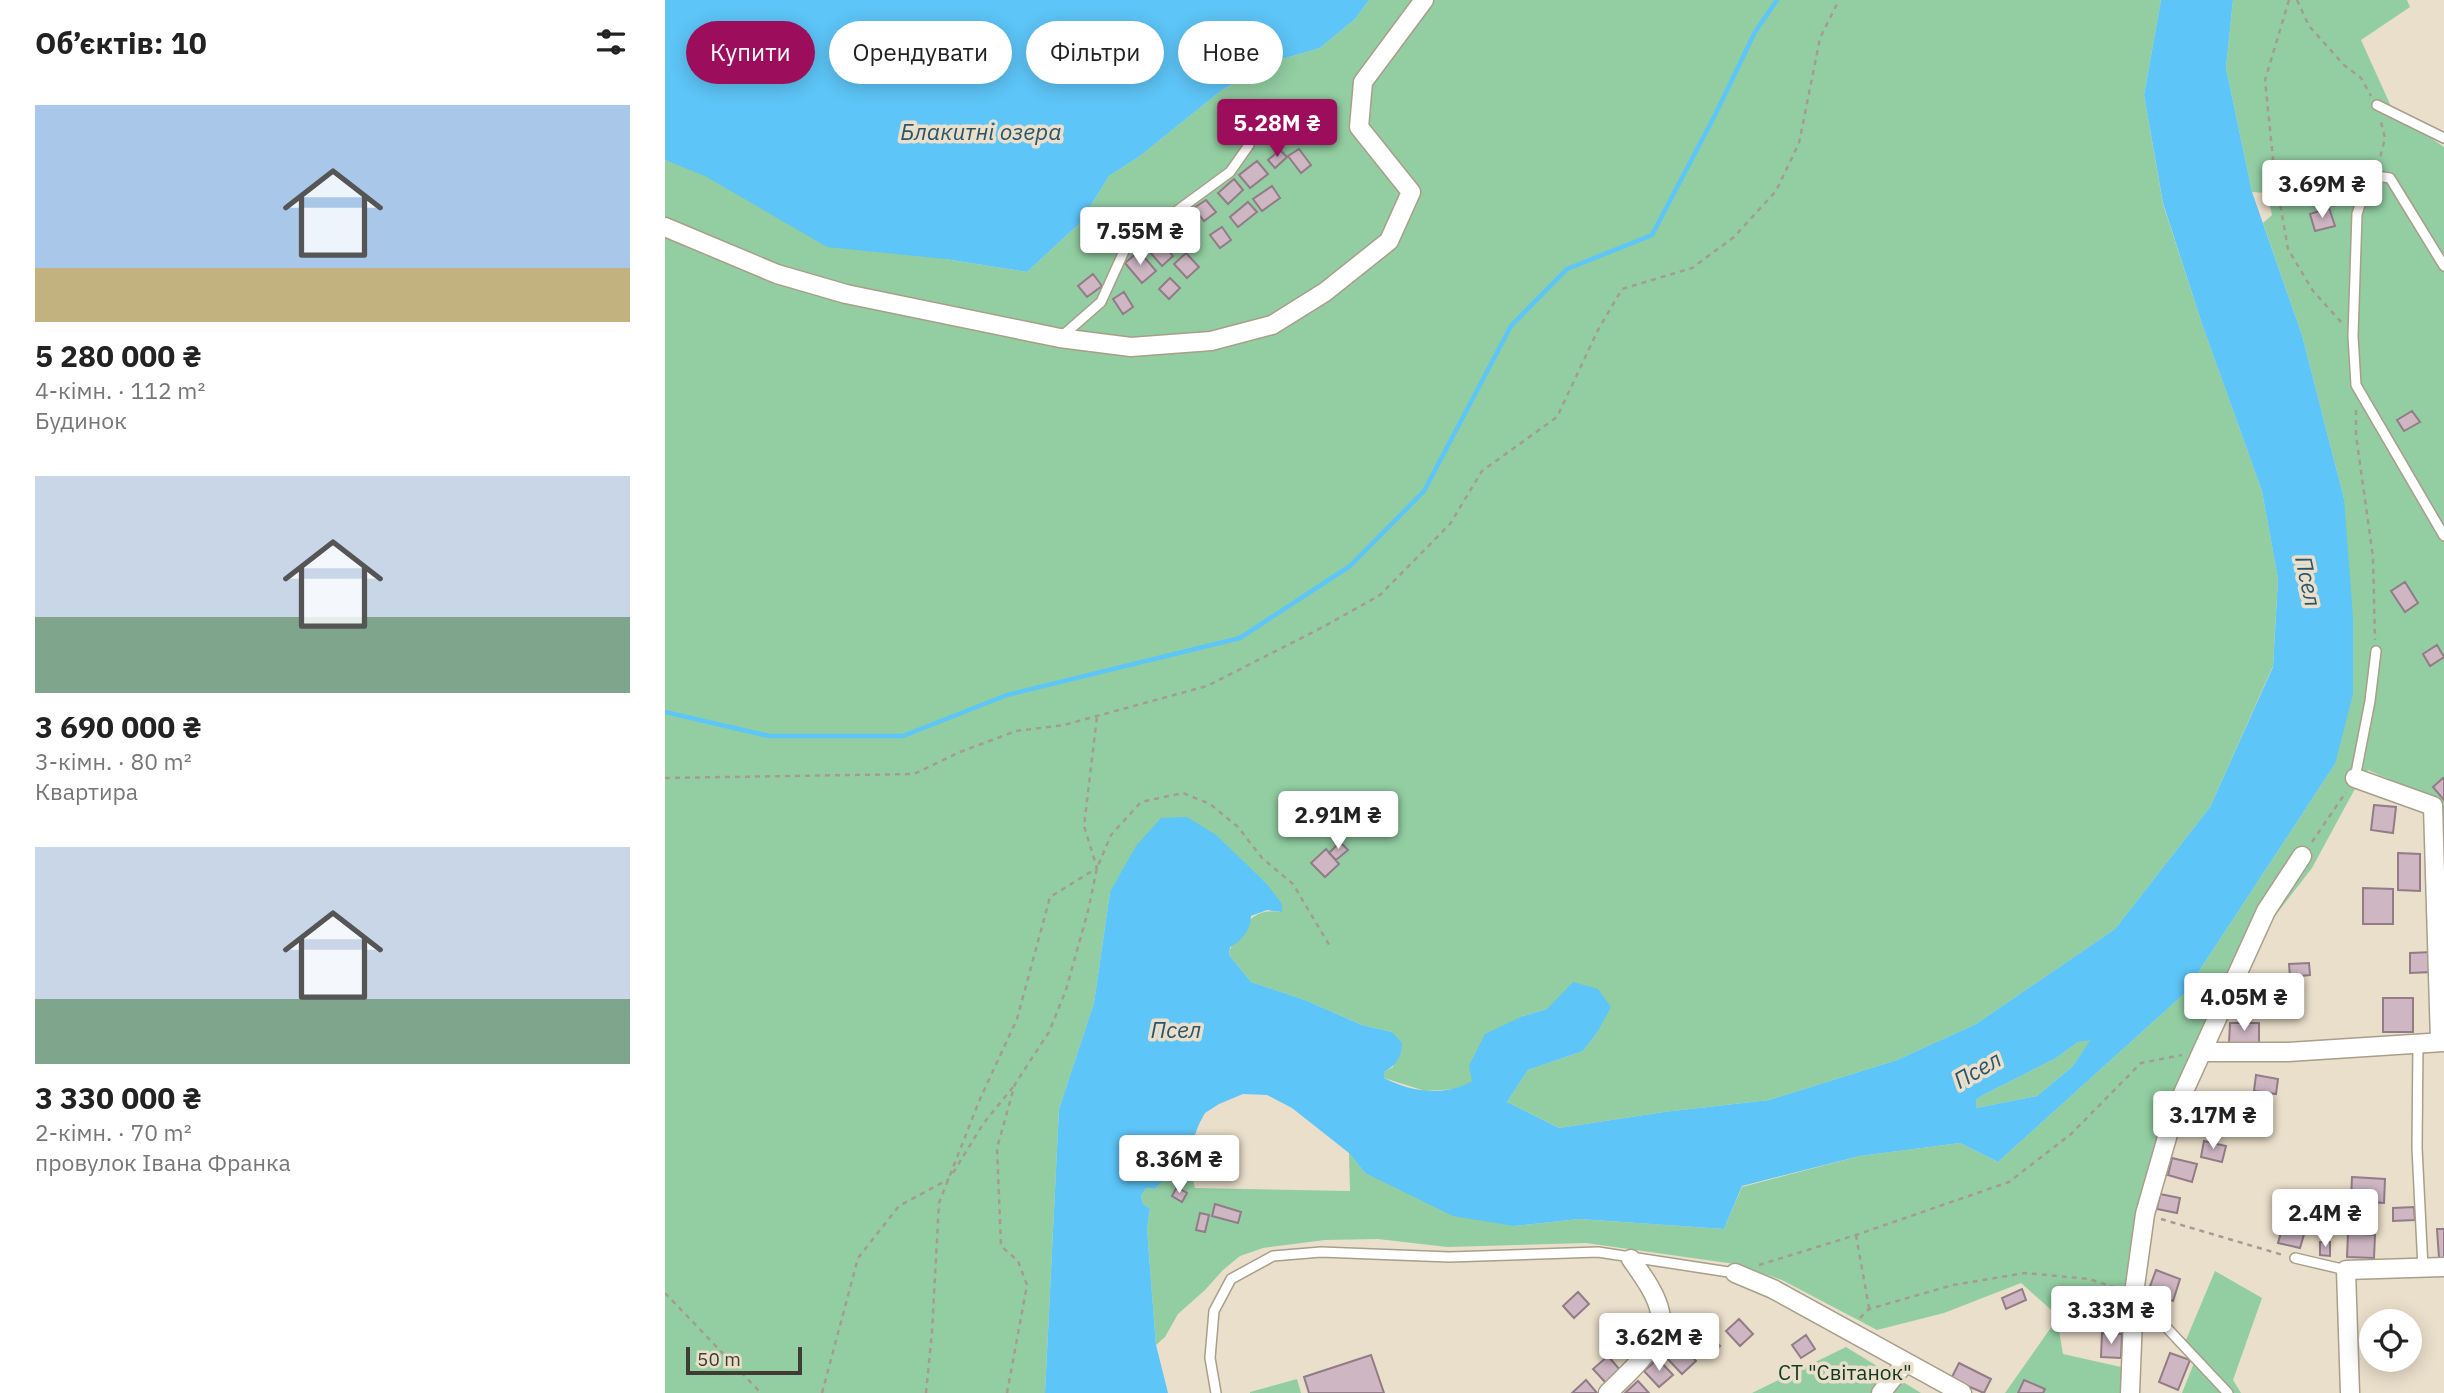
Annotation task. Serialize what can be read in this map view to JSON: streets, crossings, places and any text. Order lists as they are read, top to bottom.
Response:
{
  "water": ["Блакитні озера", "Псел"],
  "parks": ["СТ \"Світанок\""],
  "scale_bar": "50 m",
  "page": {
    "heading": "Об’єктів: 10",
    "chip": [
      "Купити",
      "Орендувати",
      "Фільтри",
      "Нове"
    ],
    "list": [
      {
        "name": "5 280 000 ₴",
        "note": "4-кімн. · 112 m² · Будинок"
      },
      {
        "name": "3 690 000 ₴",
        "note": "3-кімн. · 80 m² · Квартира"
      },
      {
        "name": "3 330 000 ₴",
        "note": "2-кімн. · 70 m² · провулок Івана Франка"
      }
    ],
    "price": [
      "5.28M ₴",
      "3.69M ₴",
      "7.55M ₴",
      "2.91M ₴",
      "4.05M ₴",
      "3.17M ₴",
      "8.36M ₴",
      "2.4M ₴",
      "3.33M ₴",
      "3.62M ₴"
    ],
    "scale": "50 m"
  }
}
